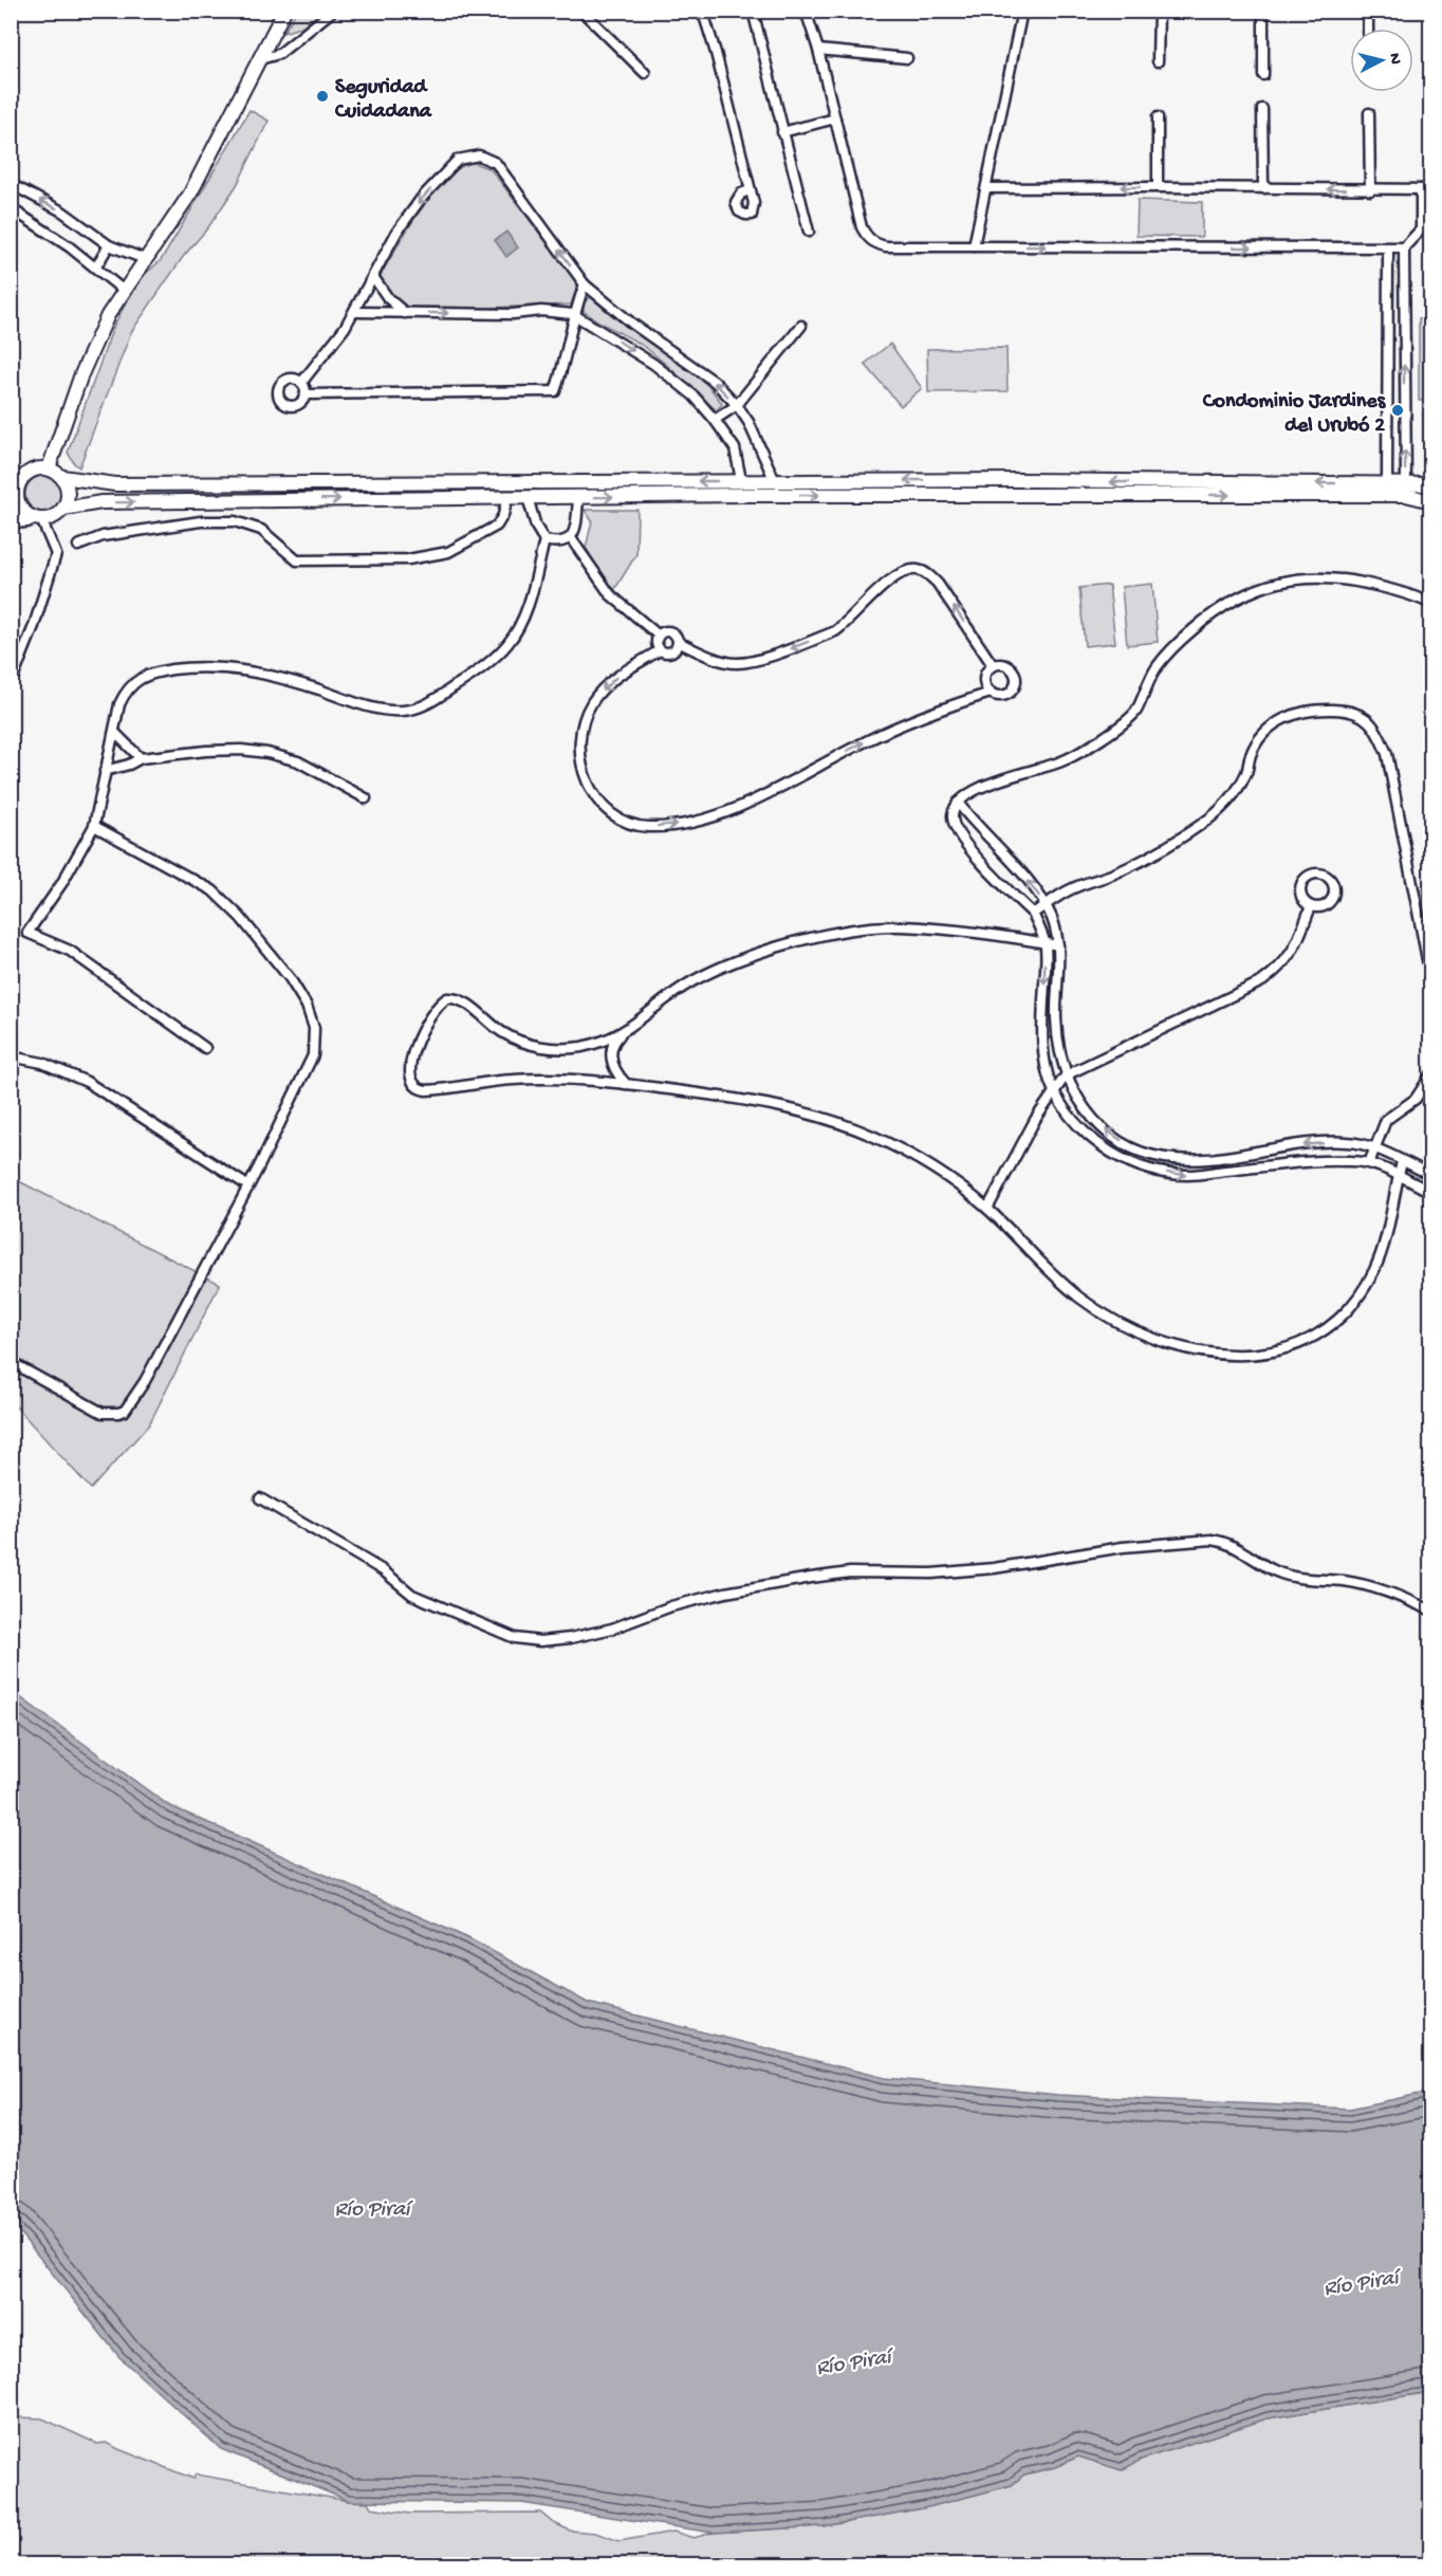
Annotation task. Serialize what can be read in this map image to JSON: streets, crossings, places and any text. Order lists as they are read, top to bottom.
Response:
{
  "water": ["Río Piraí"],
  "places": ["Seguridad Cuidadana", "Condominio Jardines del Urubó 2"],
  "north": "right"
}
